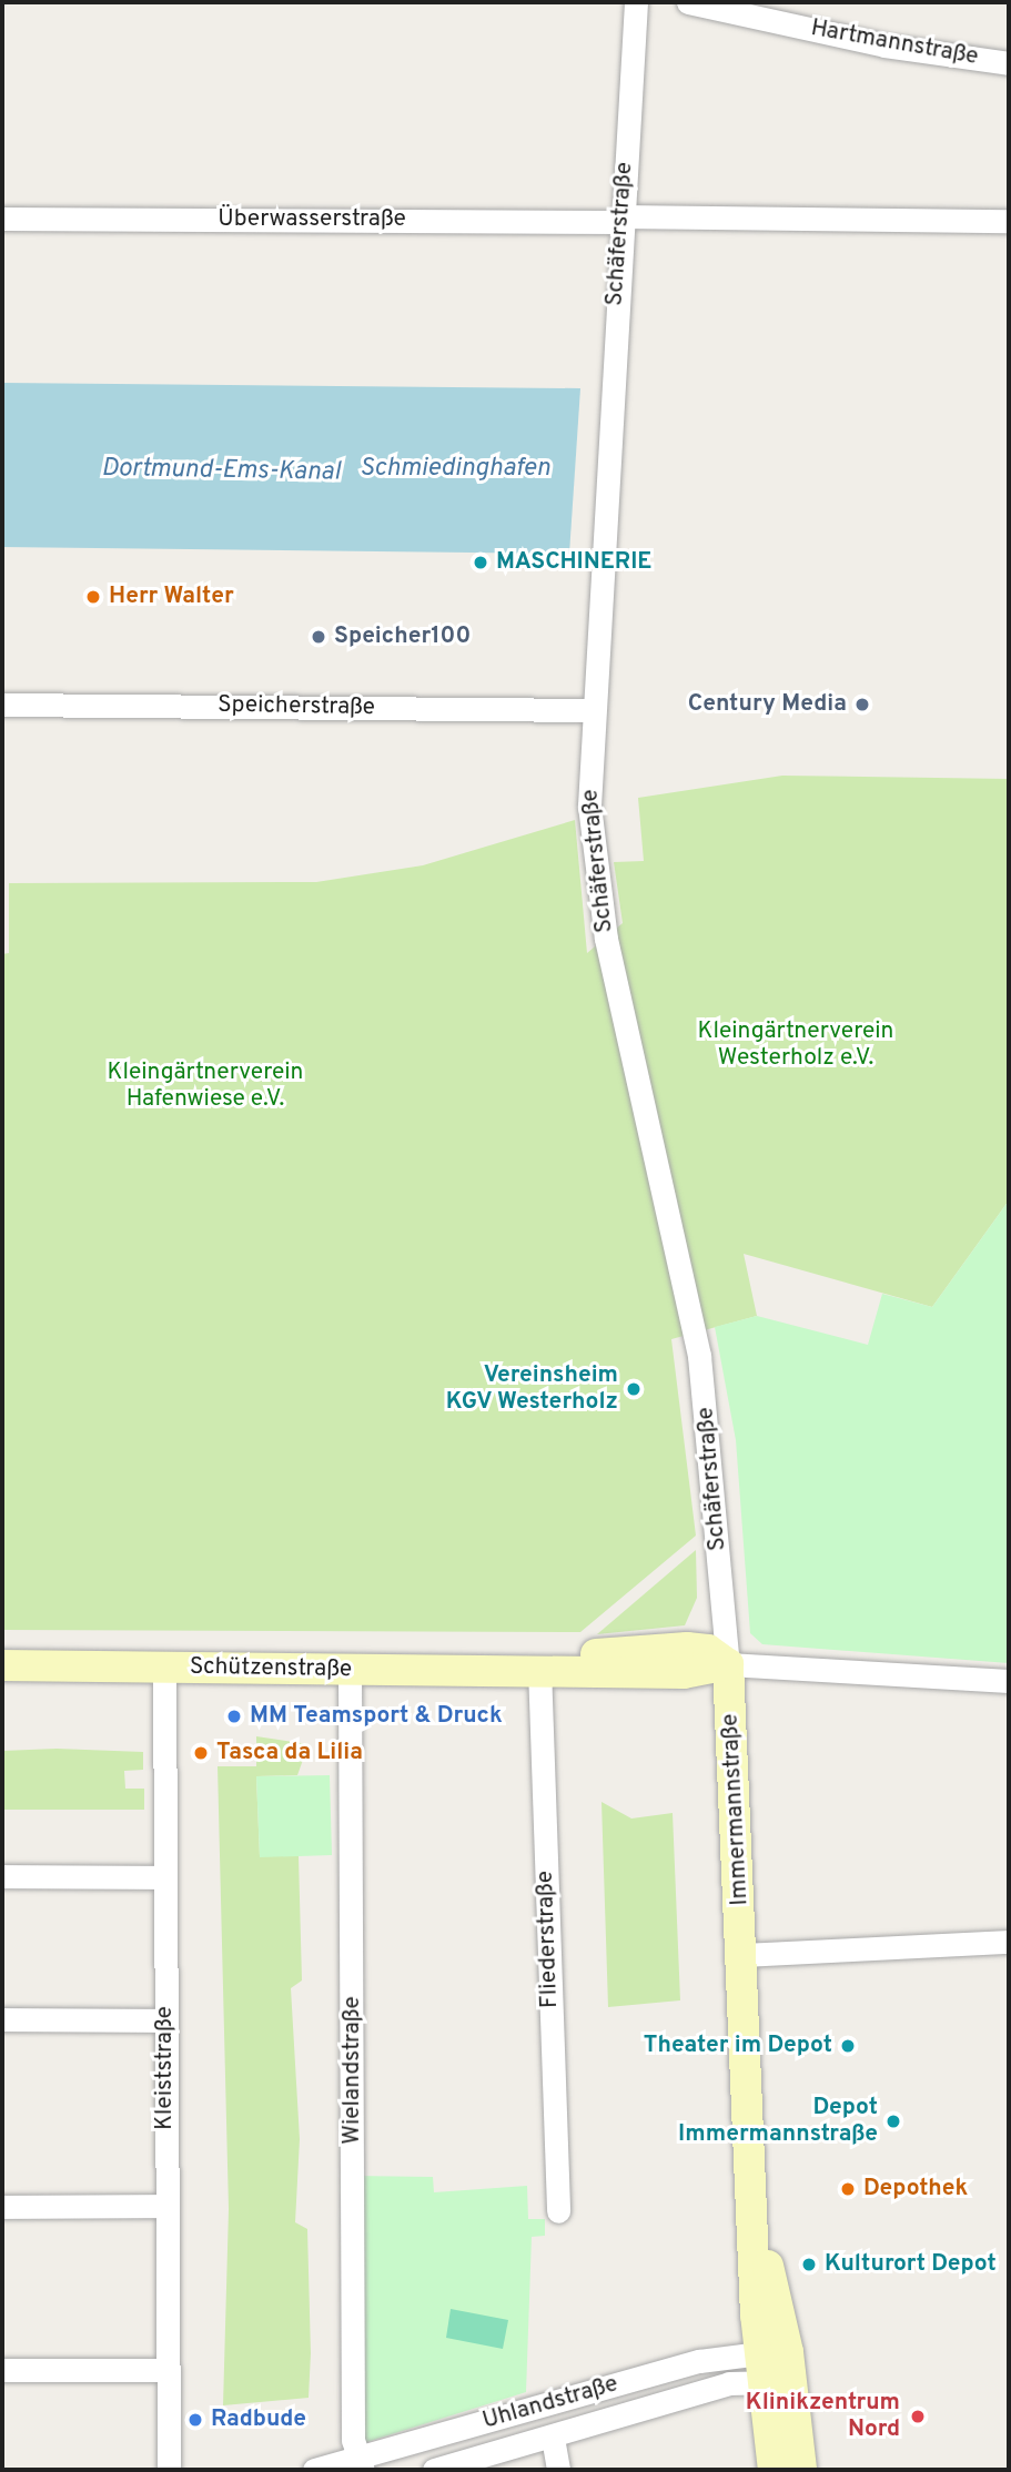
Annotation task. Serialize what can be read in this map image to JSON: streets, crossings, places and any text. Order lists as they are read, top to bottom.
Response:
{
  "streets": {
    "street": [
      "Hartmannstraße",
      "Überwasserstraße",
      "Schäferstraße",
      "Speicherstraße",
      "Schützenstraße",
      "Immermannstraße",
      "Fliederstraße",
      "Kleiststraße",
      "Wielandstraße",
      "Uhlandstraße"
    ]
  },
  "crossings": [
    ["Überwasserstraße", "Schäferstraße"],
    ["Schäferstraße", "Speicherstraße"],
    ["Schäferstraße", "Schützenstraße"],
    ["Schäferstraße", "Immermannstraße"],
    ["Schützenstraße", "Immermannstraße"],
    ["Schützenstraße", "Fliederstraße"],
    ["Schützenstraße", "Kleiststraße"],
    ["Schützenstraße", "Wielandstraße"],
    ["Immermannstraße", "Uhlandstraße"],
    ["Wielandstraße", "Uhlandstraße"]
  ],
  "water": ["Schmiedinghafen", "Dortmund-Ems-Kanal"],
  "parks": ["Kleingärtnerverein Westerholz e.V.", "Kleingärtnerverein Hafenwiese e.V."],
  "places": [
    "MASCHINERIE",
    "Herr Walter",
    "Speicher100",
    "Century Media",
    "Vereinsheim KGV Westerholz",
    "MM Teamsport & Druck",
    "Tasca da Lilia",
    "Theater im Depot",
    "Depot Immermannstraße",
    "Depothek",
    "Kulturort Depot",
    "Klinikzentrum Nord",
    "Radbude"
  ]
}
